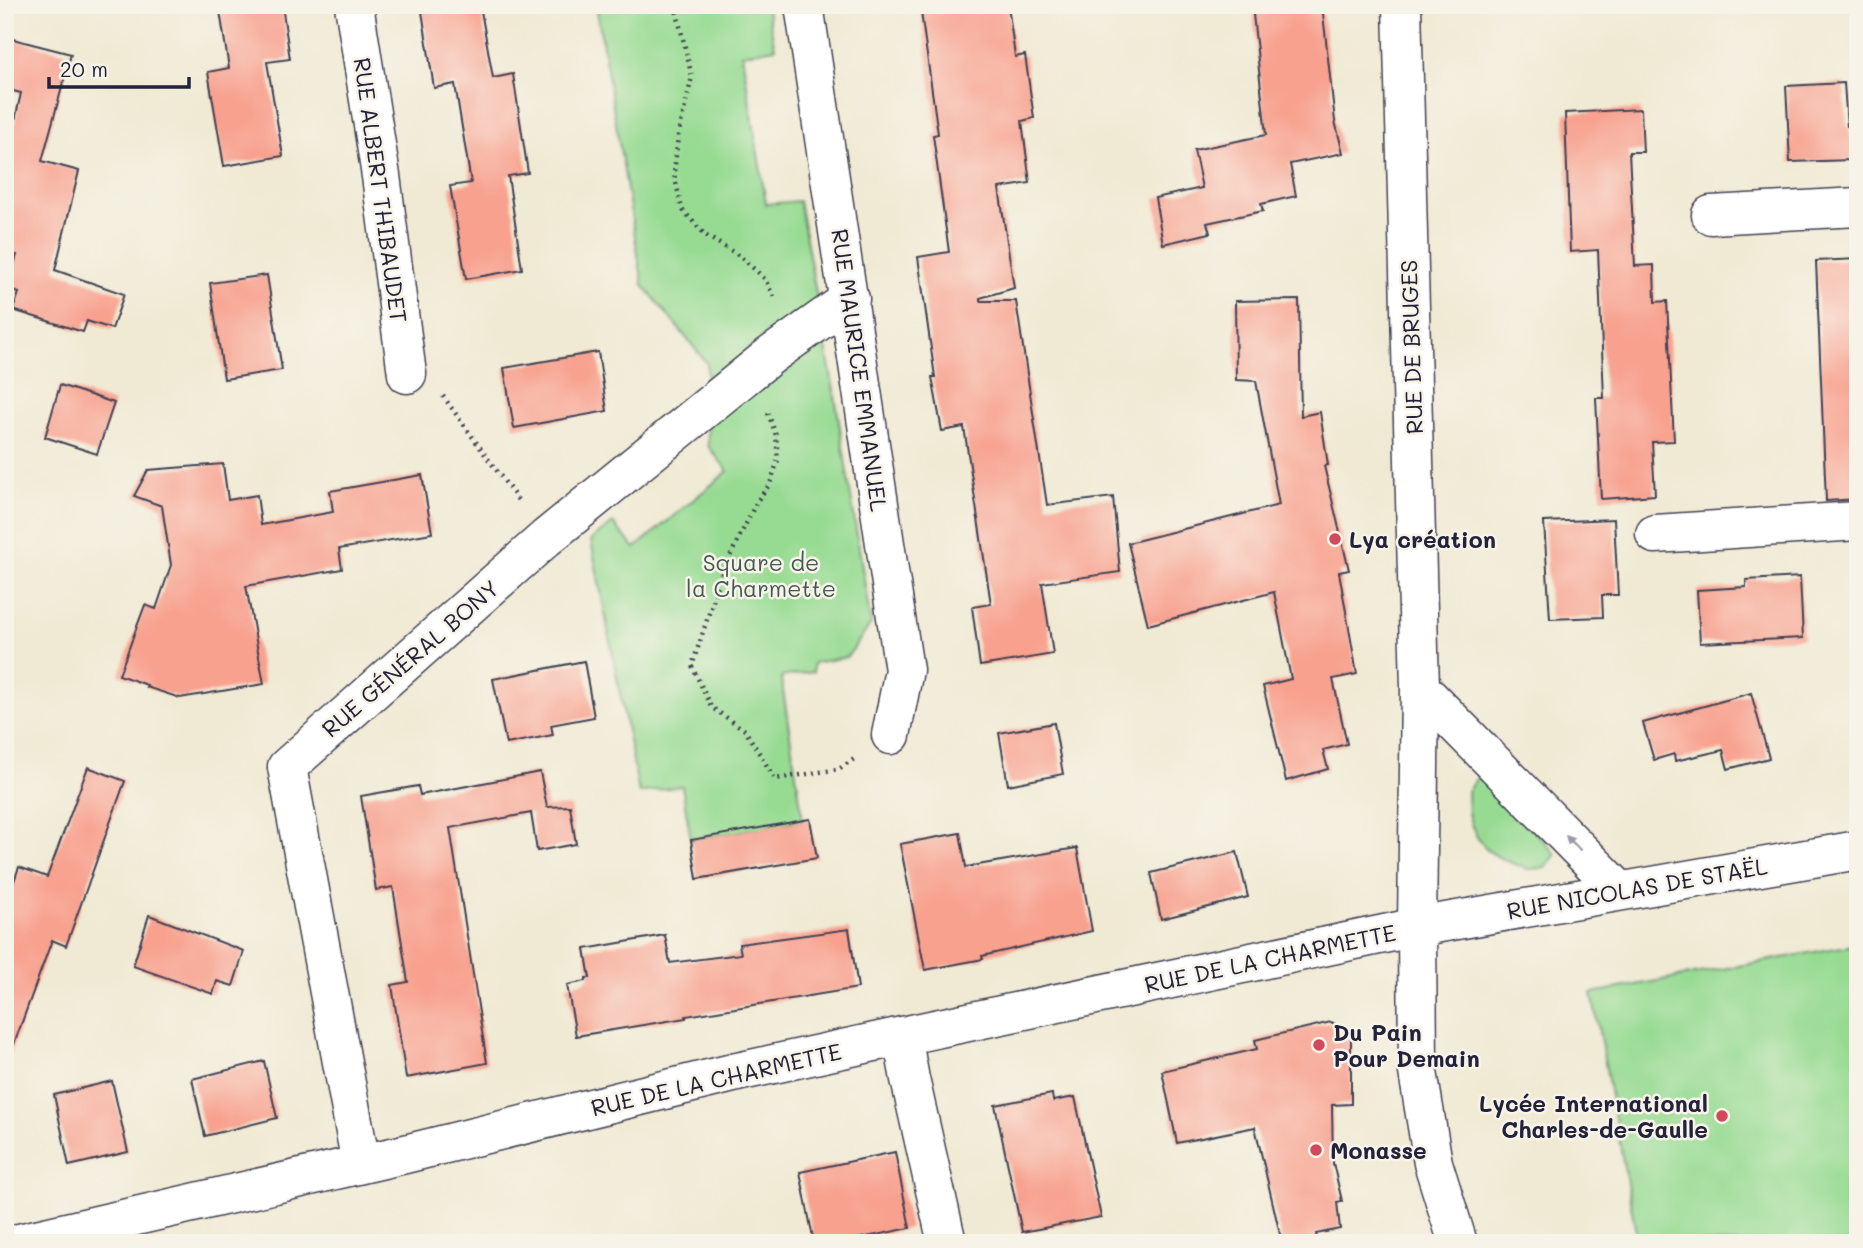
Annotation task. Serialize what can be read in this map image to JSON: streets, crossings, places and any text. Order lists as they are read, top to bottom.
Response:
{
  "streets": {
    "street": [
      "RUE ALBERT THIBAUDET",
      "RUE DE BRUGES",
      "RUE MAURICE EMMANUEL",
      "RUE GÉNÉRAL BONY",
      "RUE NICOLAS DE STAËL",
      "RUE DE LA CHARMETTE"
    ]
  },
  "crossings": [
    ["RUE DE BRUGES", "RUE NICOLAS DE STAËL"],
    ["RUE DE BRUGES", "RUE DE LA CHARMETTE"],
    ["RUE MAURICE EMMANUEL", "RUE GÉNÉRAL BONY"],
    ["RUE GÉNÉRAL BONY", "RUE DE LA CHARMETTE"],
    ["RUE NICOLAS DE STAËL", "RUE DE LA CHARMETTE"]
  ],
  "parks": ["Square de la Charmette"],
  "places": [
    "Lya création",
    "Du Pain Pour Demain",
    "Lycée International Charles-de-Gaulle",
    "Monasse"
  ],
  "scale_bar": "20 m"
}
